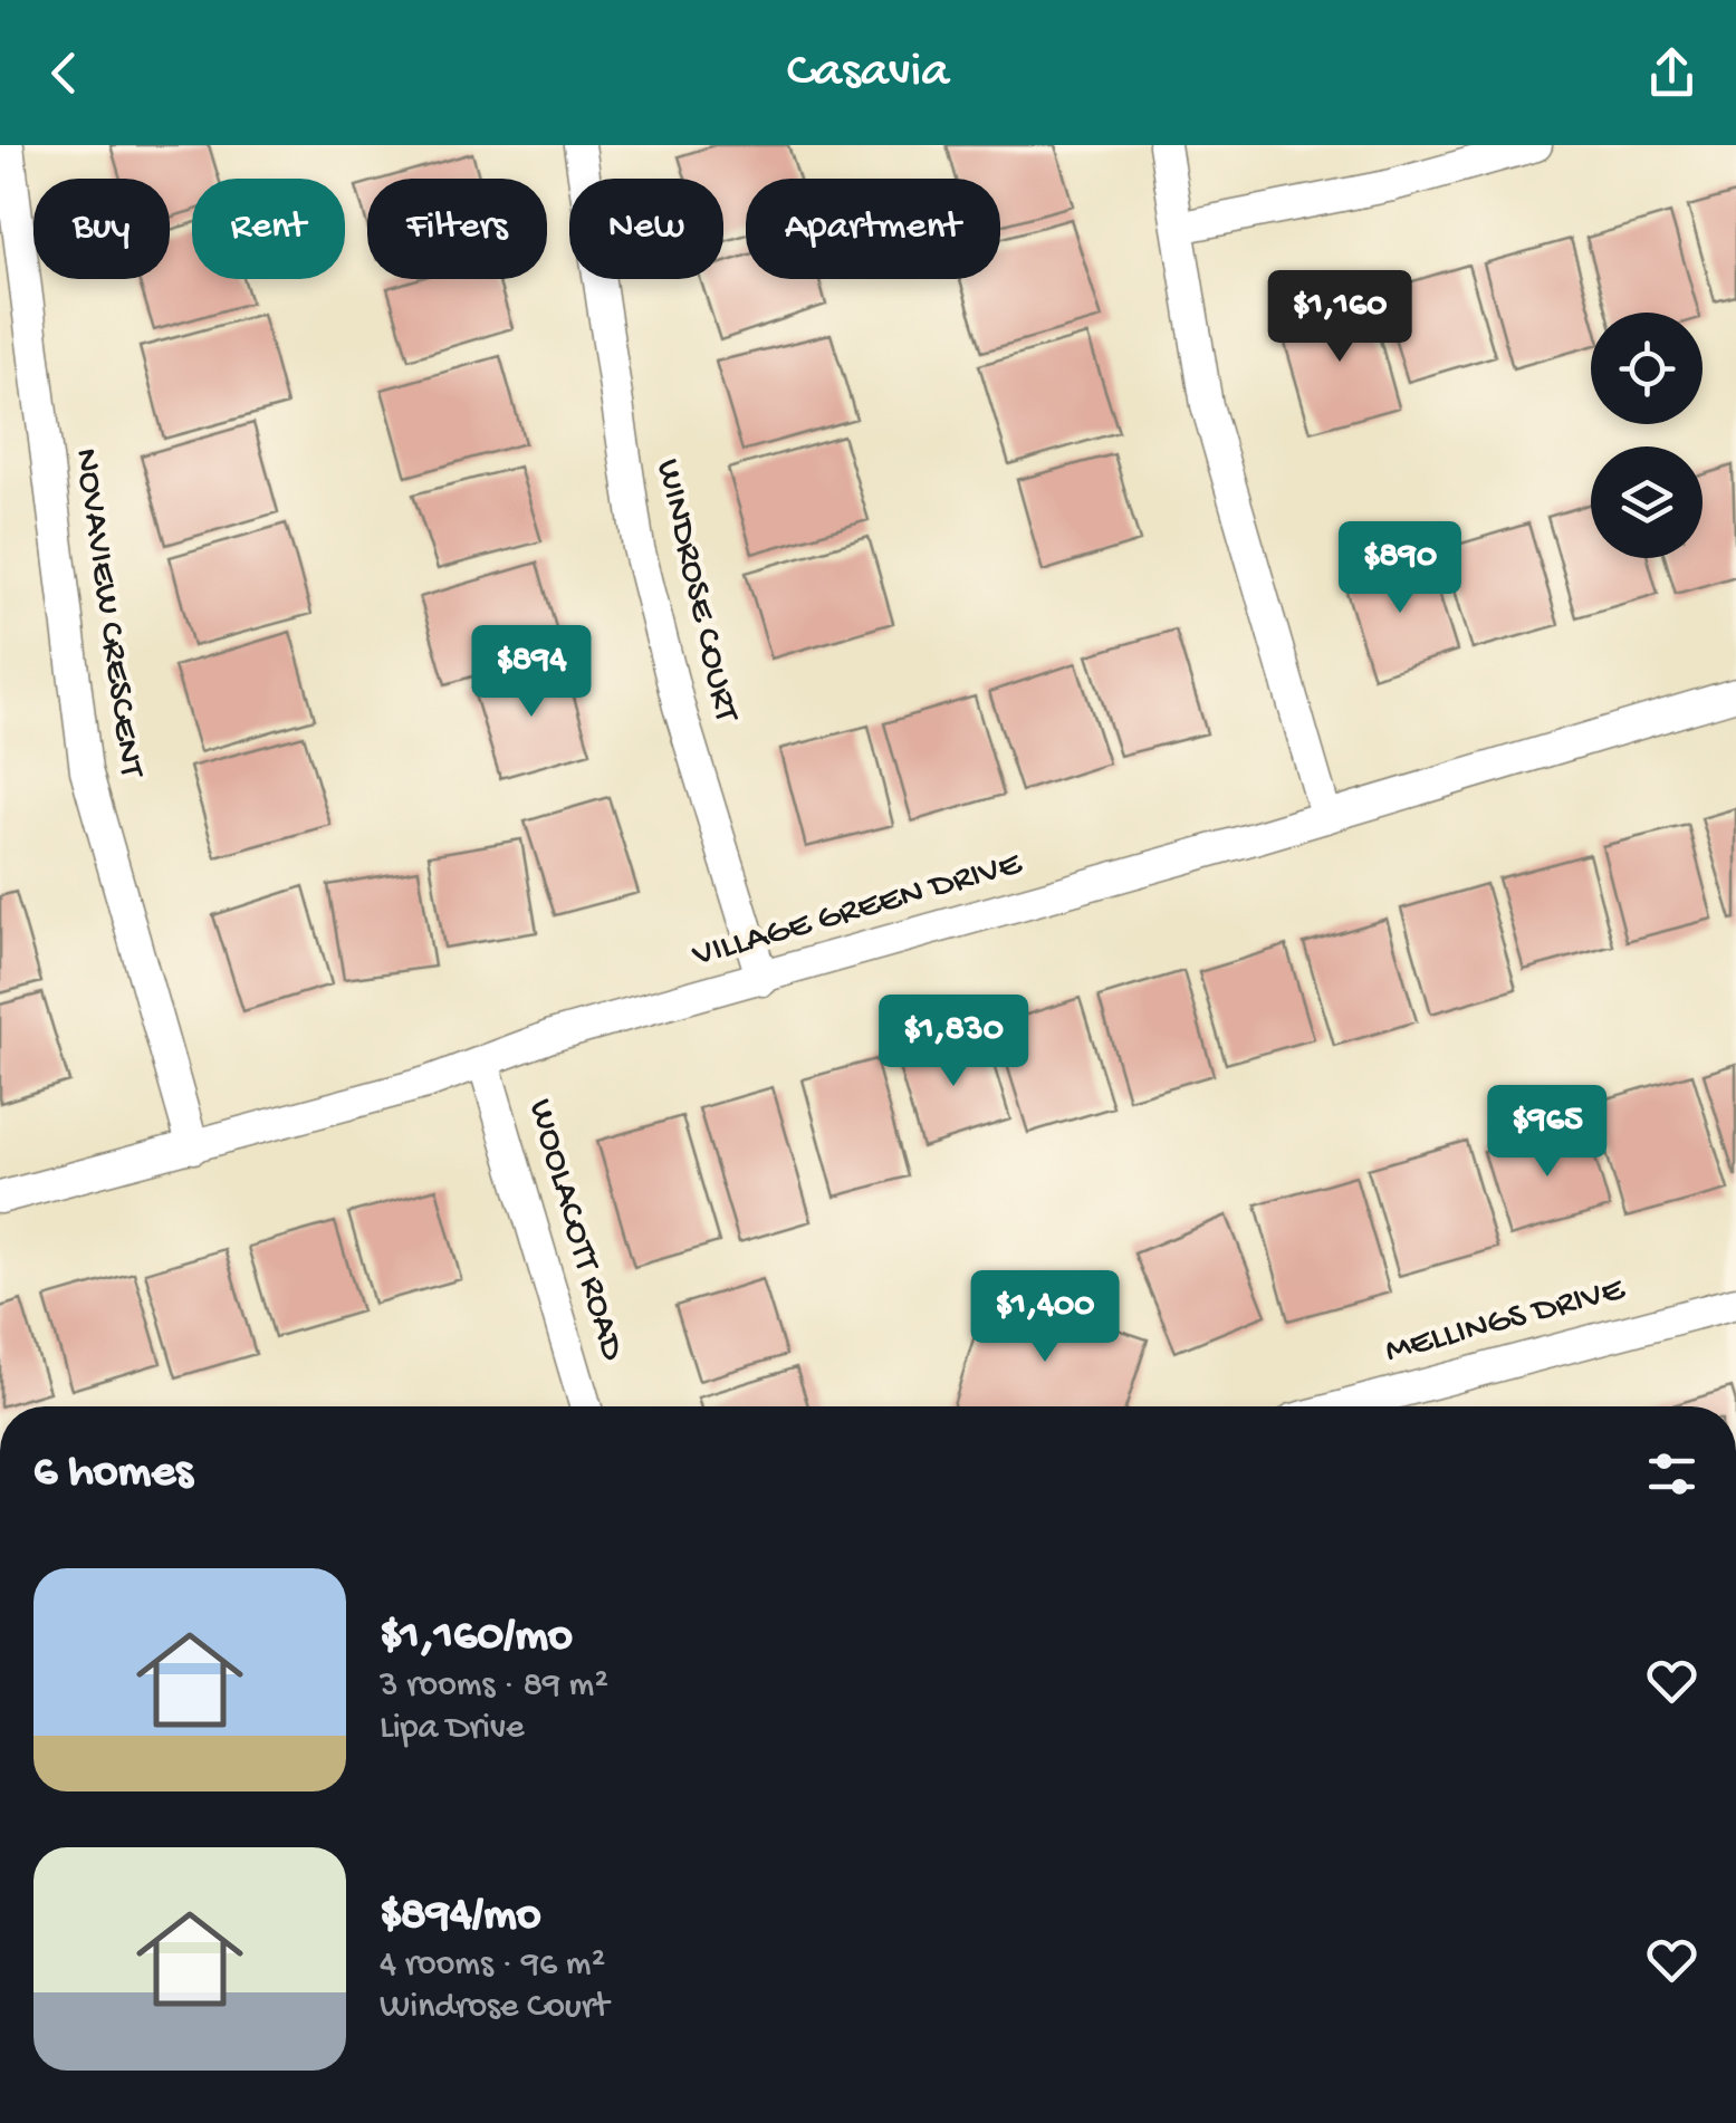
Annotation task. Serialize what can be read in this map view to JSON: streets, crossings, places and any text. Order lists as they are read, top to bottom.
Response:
{
  "streets": {
    "street": [
      "WINDROSE COURT",
      "NOVAVIEW CRESCENT",
      "VILLAGE GREEN DRIVE",
      "WOOLACOTT ROAD",
      "MELLINGS DRIVE"
    ]
  },
  "crossings": [
    ["WINDROSE COURT", "VILLAGE GREEN DRIVE"],
    ["NOVAVIEW CRESCENT", "VILLAGE GREEN DRIVE"],
    ["VILLAGE GREEN DRIVE", "WOOLACOTT ROAD"]
  ],
  "page": {
    "header": "Casavia",
    "chip": [
      "Buy",
      "Rent",
      "Filters",
      "New",
      "Apartment"
    ],
    "price": [
      "$1,160",
      "$890",
      "$894",
      "$1,830",
      "$965",
      "$1,400"
    ],
    "heading": "6 homes",
    "list": [
      {
        "name": "$1,160/mo",
        "note": "3 rooms · 89 m² · Lipa Drive"
      },
      {
        "name": "$894/mo",
        "note": "4 rooms · 96 m² · Windrose Court"
      }
    ]
  }
}
